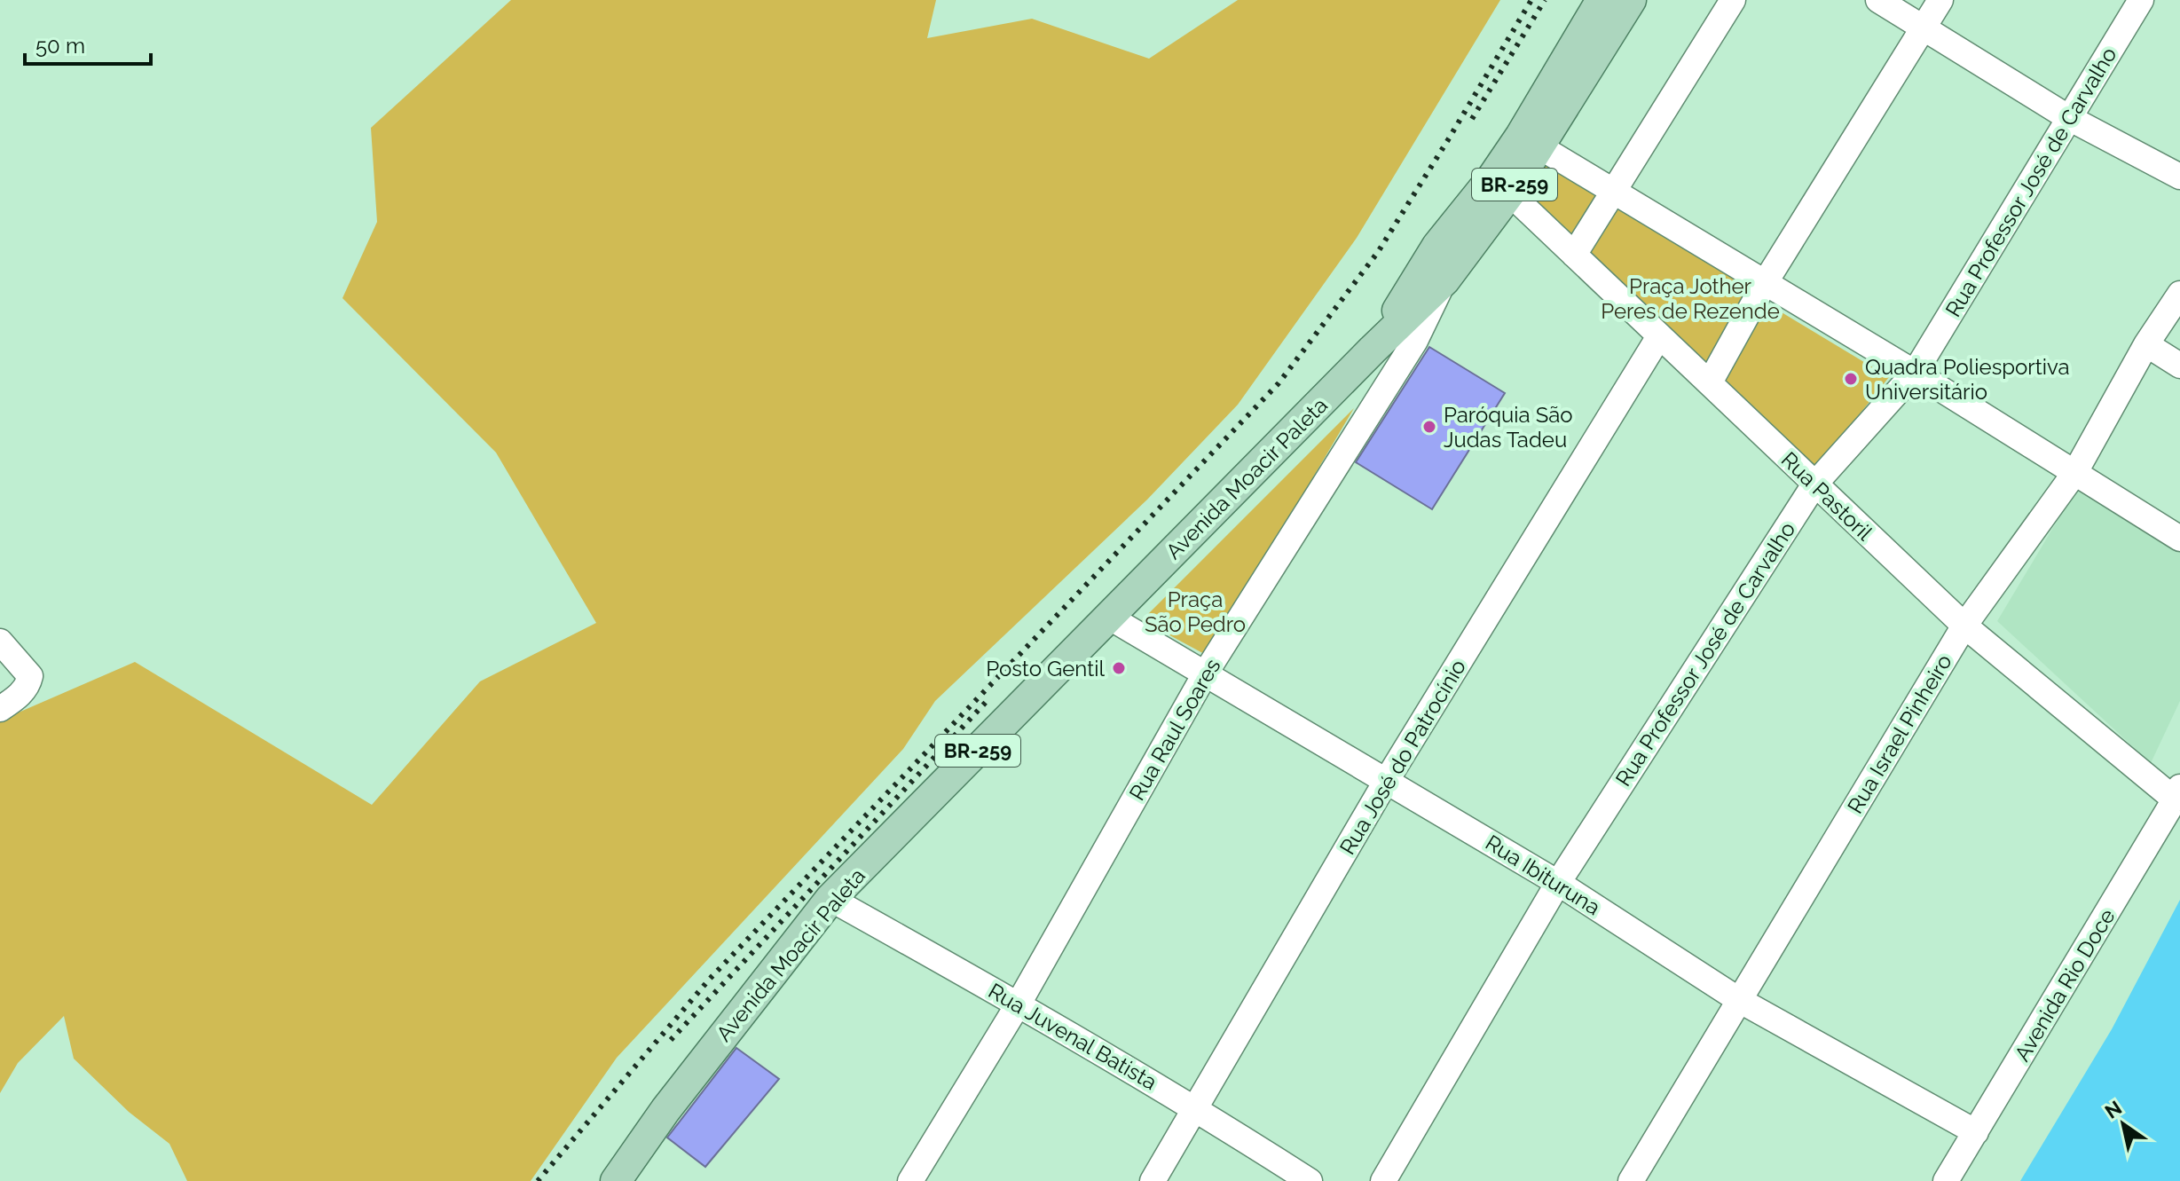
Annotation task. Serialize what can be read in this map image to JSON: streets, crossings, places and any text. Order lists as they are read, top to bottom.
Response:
{
  "streets": {
    "main road": ["BR-259", "Avenida Moacir Paleta"],
    "street": [
      "Rua Professor José de Carvalho",
      "Rua Pastoril",
      "Rua Raul Soares",
      "Rua Israel Pinheiro",
      "Rua José do Patrocínio",
      "Rua Ibituruna",
      "Avenida Rio Doce",
      "Rua Juvenal Batista"
    ]
  },
  "crossings": [
    ["Rua Professor José de Carvalho", "Rua Pastoril"],
    ["Rua Professor José de Carvalho", "Rua Ibituruna"],
    ["Avenida Moacir Paleta", "Rua Pastoril"],
    ["Avenida Moacir Paleta", "Rua Raul Soares"],
    ["Avenida Moacir Paleta", "Rua Ibituruna"],
    ["Avenida Moacir Paleta", "Rua Juvenal Batista"],
    ["Rua Pastoril", "Rua Israel Pinheiro"],
    ["Rua Pastoril", "Rua José do Patrocínio"],
    ["Rua Pastoril", "Avenida Rio Doce"],
    ["Rua Raul Soares", "Rua Ibituruna"],
    ["Rua Raul Soares", "Rua Juvenal Batista"],
    ["Rua Israel Pinheiro", "Rua Ibituruna"],
    ["Rua José do Patrocínio", "Rua Ibituruna"],
    ["Rua José do Patrocínio", "Rua Juvenal Batista"],
    ["Rua Ibituruna", "Avenida Rio Doce"]
  ],
  "parks": ["Praça Jother Peres de Rezende", "Praça São Pedro"],
  "places": ["Quadra Poliesportiva Universitário", "Paróquia São Judas Tadeu", "Posto Gentil"],
  "scale_bar": "50 m",
  "north": "top left"
}
